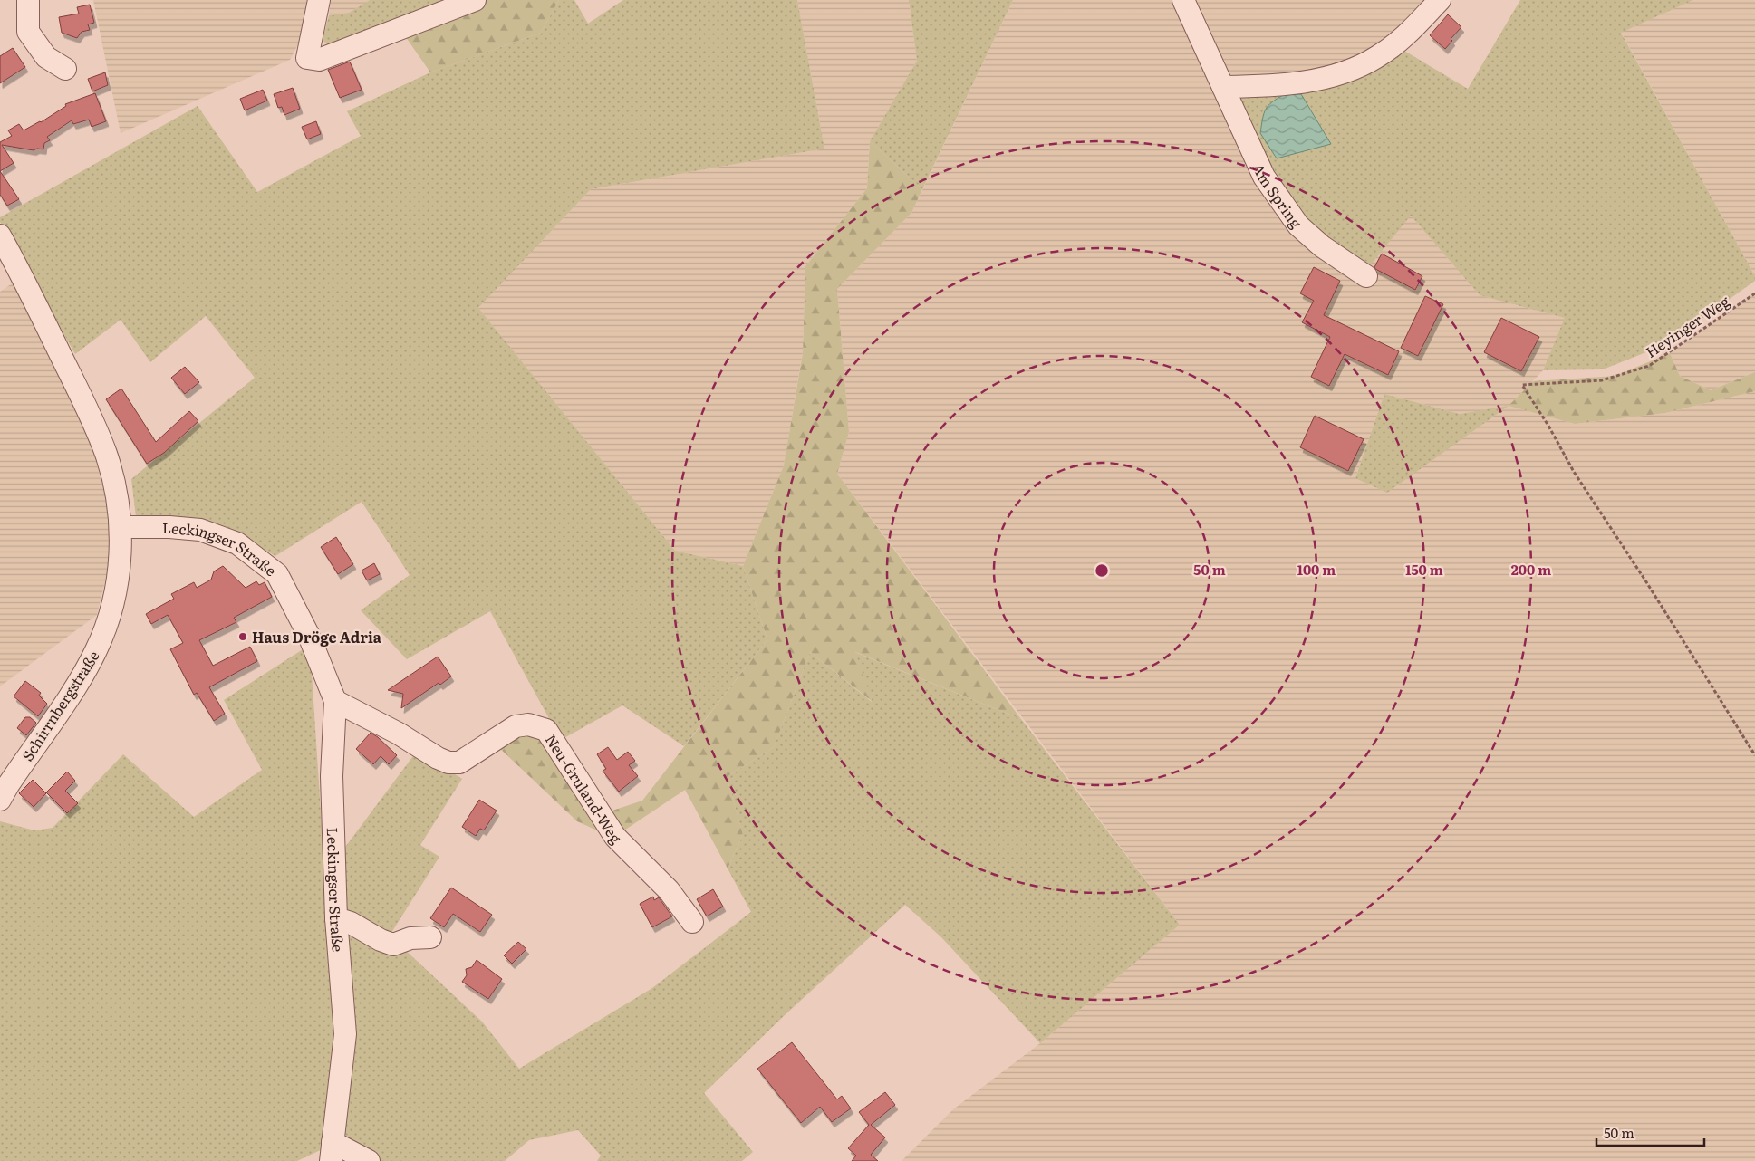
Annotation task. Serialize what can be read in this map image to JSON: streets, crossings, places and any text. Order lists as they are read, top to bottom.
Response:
{
  "streets": {
    "street": [
      "Am Spring",
      "Leckingser Straße",
      "Schirrnbergstraße",
      "Neu-Gruland-Weg"
    ],
    "path": ["Heyinger Weg"]
  },
  "crossings": [
    ["Leckingser Straße", "Schirrnbergstraße"],
    ["Leckingser Straße", "Neu-Gruland-Weg"]
  ],
  "places": ["Haus Dröge Adria"],
  "scale_bar": "50 m",
  "rings": [
    "50 m",
    "100 m",
    "150 m",
    "200 m"
  ]
}
